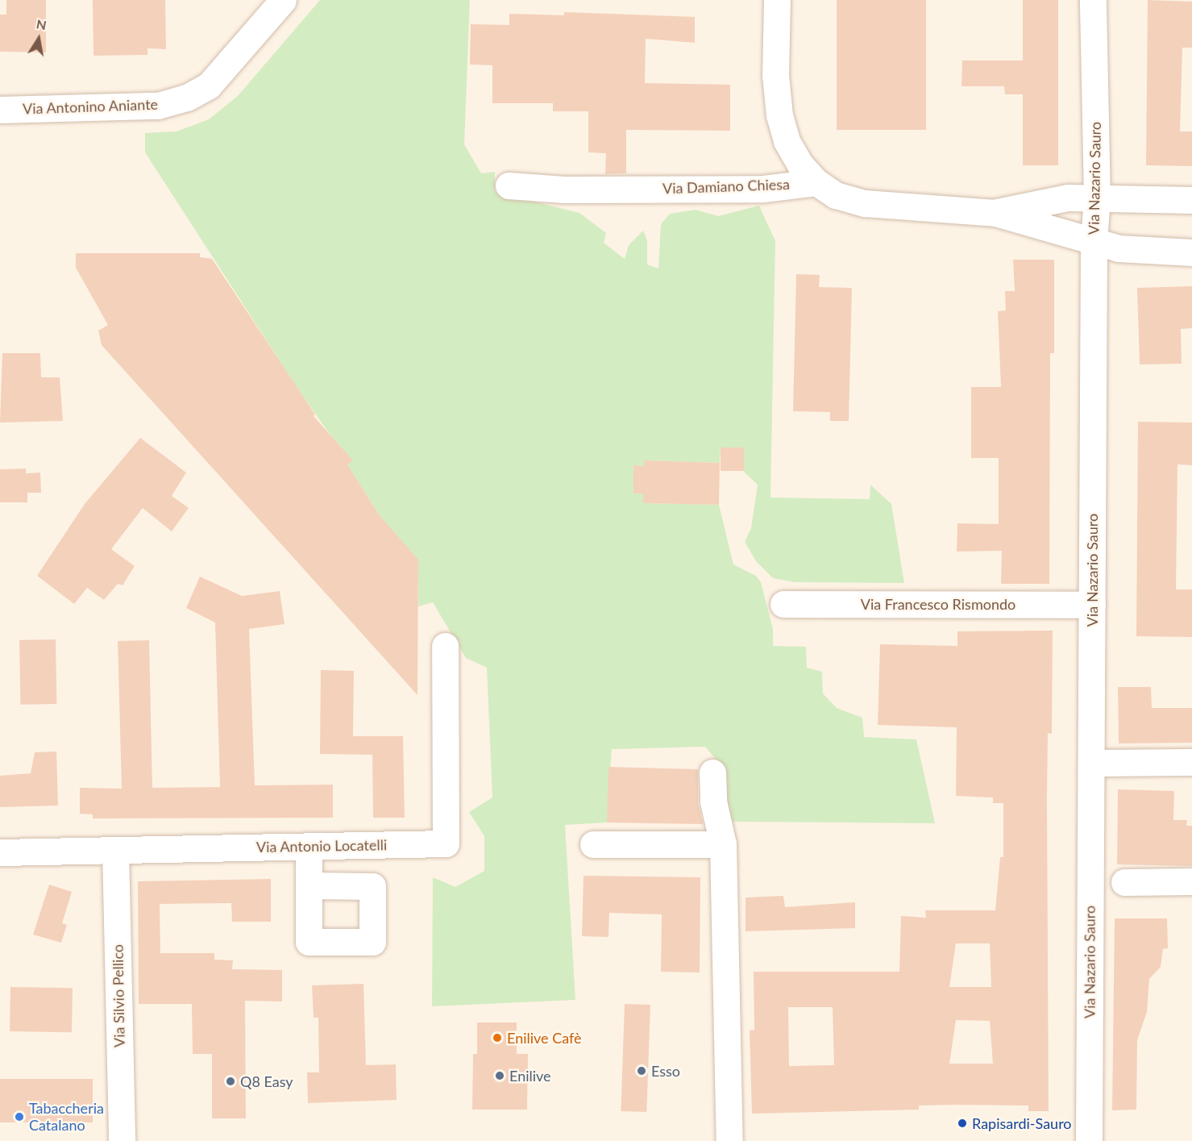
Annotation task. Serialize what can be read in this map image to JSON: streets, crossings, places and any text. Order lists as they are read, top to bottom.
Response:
{
  "streets": {
    "street": [
      "Via Antonino Aniante",
      "Via Nazario Sauro",
      "Via Damiano Chiesa",
      "Via Francesco Rismondo",
      "Via Antonio Locatelli",
      "Via Silvio Pellico"
    ]
  },
  "crossings": [
    ["Via Nazario Sauro", "Via Francesco Rismondo"],
    ["Via Antonio Locatelli", "Via Silvio Pellico"]
  ],
  "places": [
    "Enilive Cafè",
    "Esso",
    "Enilive",
    "Q8 Easy",
    "Tabaccheria Catalano",
    "Rapisardi-Sauro"
  ],
  "north": "top"
}
